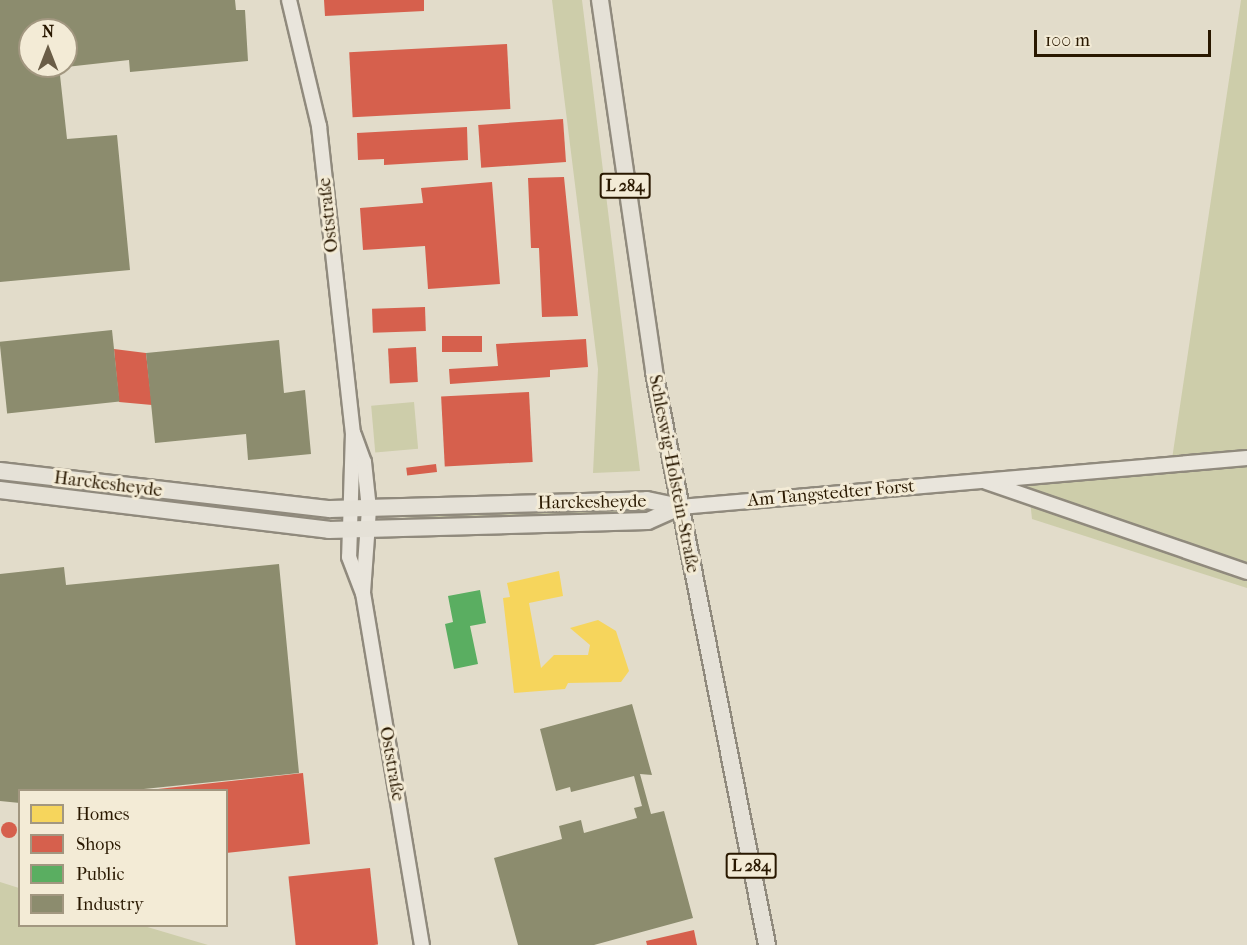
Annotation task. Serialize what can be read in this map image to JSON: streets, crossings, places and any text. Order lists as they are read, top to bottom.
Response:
{
  "streets": {
    "main road": ["L 284", "Schleswig-Holstein-Straße", "Harckesheyde"],
    "street": ["Oststraße", "Am Tangstedter Forst"]
  },
  "crossings": [
    ["Oststraße", "Harckesheyde"],
    ["Schleswig-Holstein-Straße", "Harckesheyde"],
    ["Schleswig-Holstein-Straße", "Am Tangstedter Forst"],
    ["Harckesheyde", "Am Tangstedter Forst"]
  ],
  "legend": [
    "Homes",
    "Shops",
    "Public",
    "Industry"
  ],
  "scale_bar": "100 m",
  "north": "top"
}
